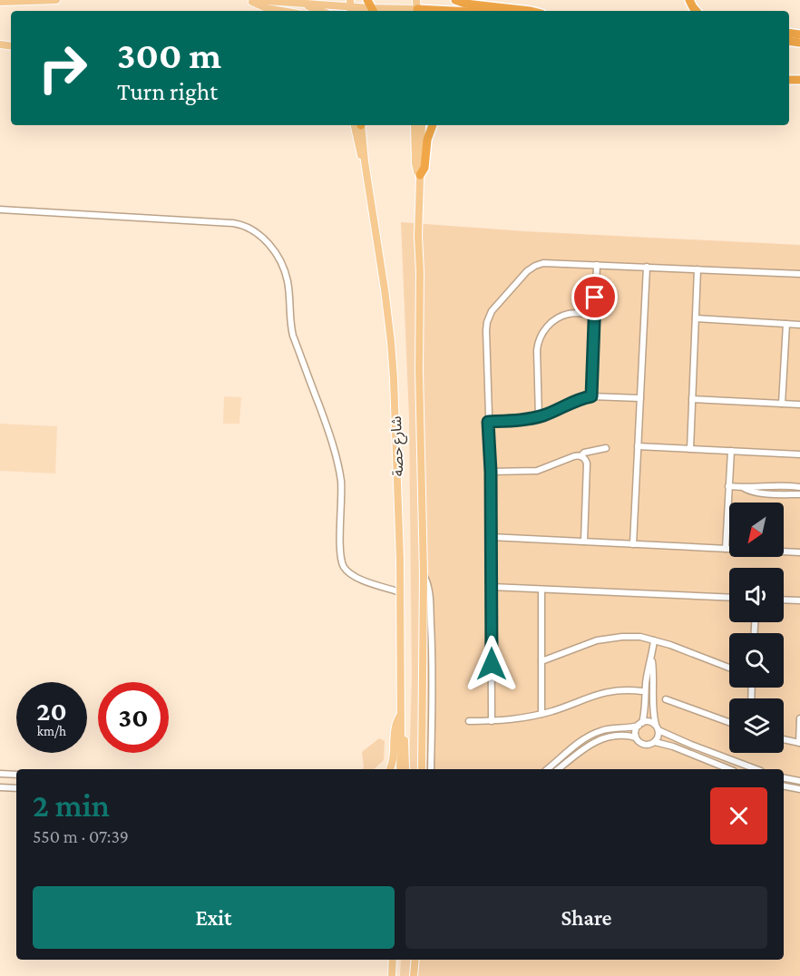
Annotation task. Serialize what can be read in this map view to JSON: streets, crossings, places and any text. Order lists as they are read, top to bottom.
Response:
{
  "streets": {
    "main road": ["شارع حصة"]
  },
  "north": "bottom left",
  "page": {
    "turn": ["300 m", "Turn right"],
    "speed": "20 km/h",
    "limit": "30",
    "heading": ["2 min", "550 m · 07:39"],
    "buttons": ["Exit", "Share"]
  }
}
